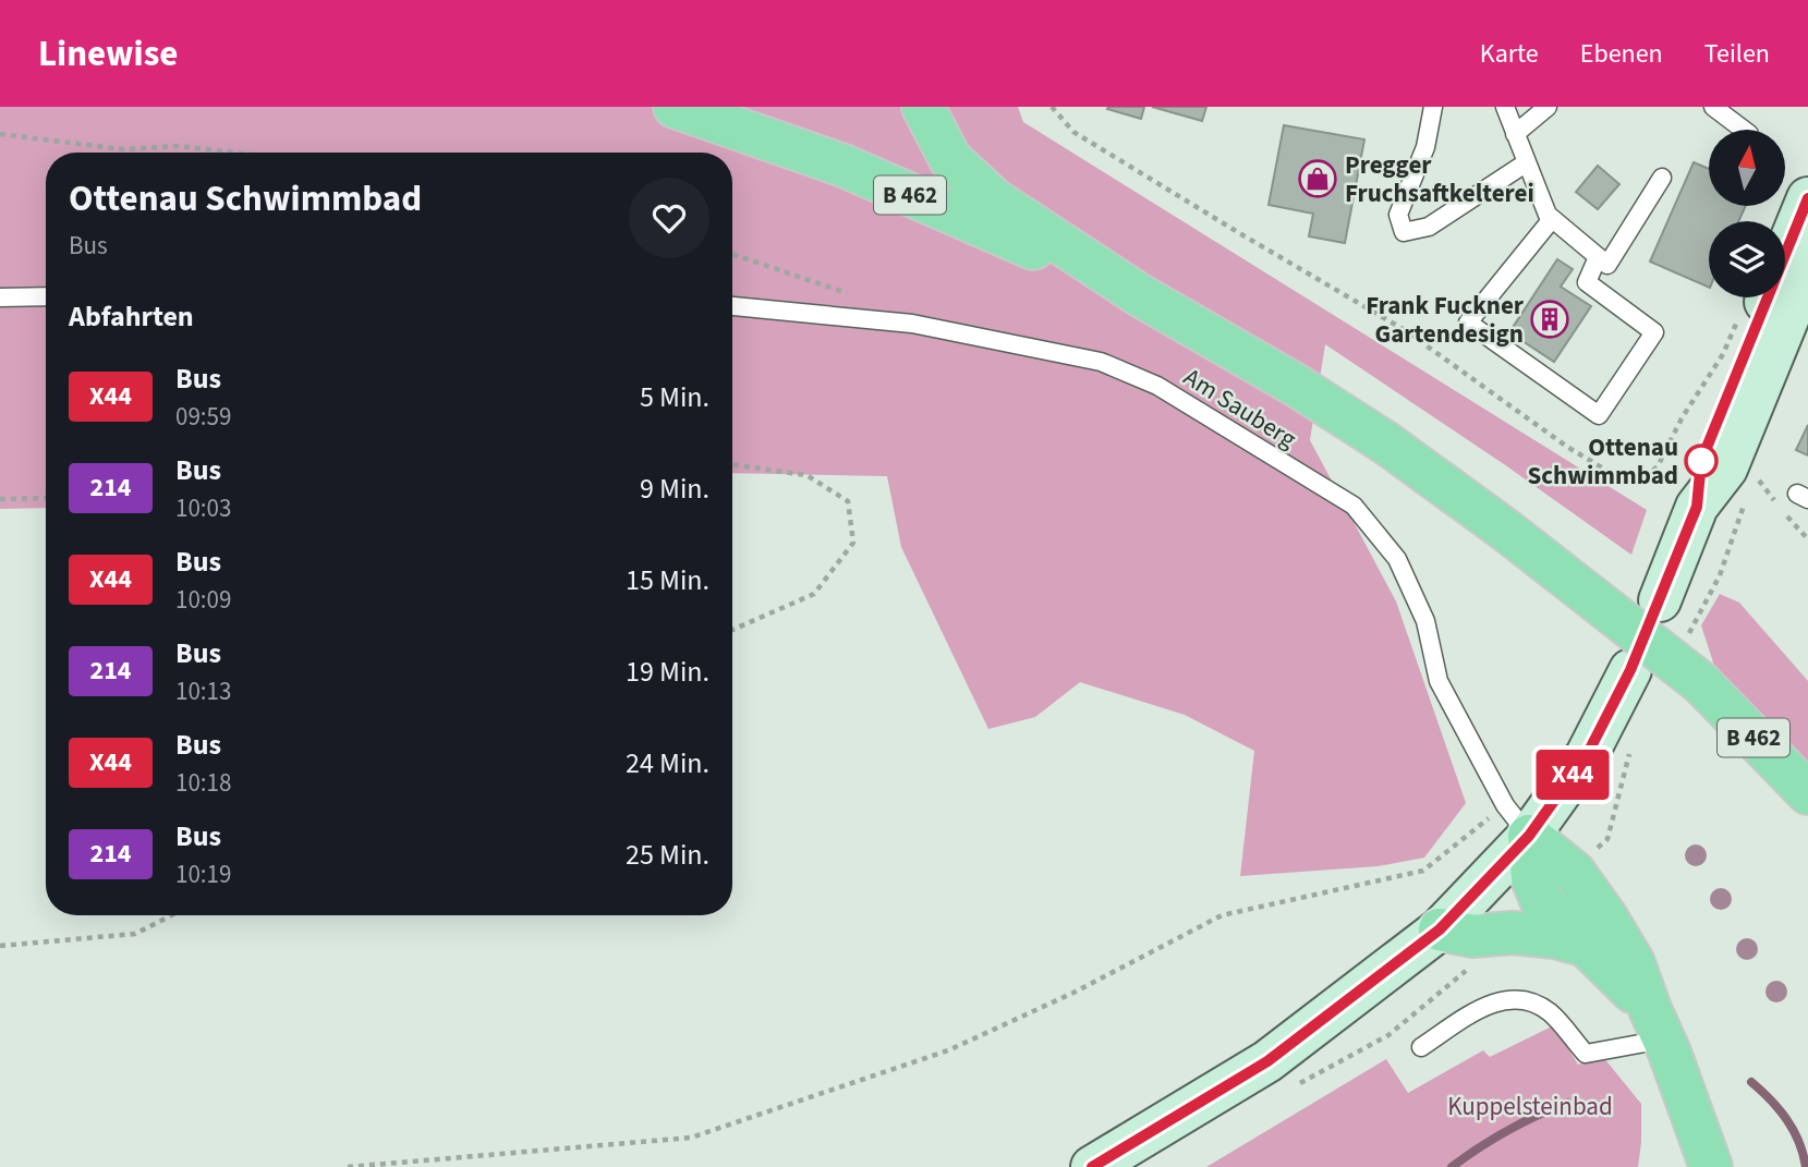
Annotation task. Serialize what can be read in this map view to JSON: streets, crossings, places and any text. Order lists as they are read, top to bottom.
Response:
{
  "streets": {
    "main road": ["B 462"],
    "lane": ["Am Sauberg"]
  },
  "parks": ["Kuppelsteinbad"],
  "places": {
    "shop": ["Pregger Fruchsaftkelterei"],
    "building": ["Frank Fuckner Gartendesign"],
    "other": ["Ottenau Schwimmbad"]
  },
  "lines": ["bus line X44"],
  "north": "top",
  "page": {
    "header": "Linewise",
    "nav": ["Karte", "Ebenen", "Teilen"],
    "on_map": "X44",
    "heading": [
      ["Ottenau Schwimmbad", "Bus"],
      "Abfahrten"
    ],
    "list": [
      {
        "mark": "X44",
        "name": "Bus",
        "note": "09:59",
        "value": "5 Min."
      },
      {
        "mark": "214",
        "name": "Bus",
        "note": "10:03",
        "value": "9 Min."
      },
      {
        "mark": "X44",
        "name": "Bus",
        "note": "10:09",
        "value": "15 Min."
      },
      {
        "mark": "214",
        "name": "Bus",
        "note": "10:13",
        "value": "19 Min."
      },
      {
        "mark": "X44",
        "name": "Bus",
        "note": "10:18",
        "value": "24 Min."
      },
      {
        "mark": "214",
        "name": "Bus",
        "note": "10:19",
        "value": "25 Min."
      }
    ]
  }
}
